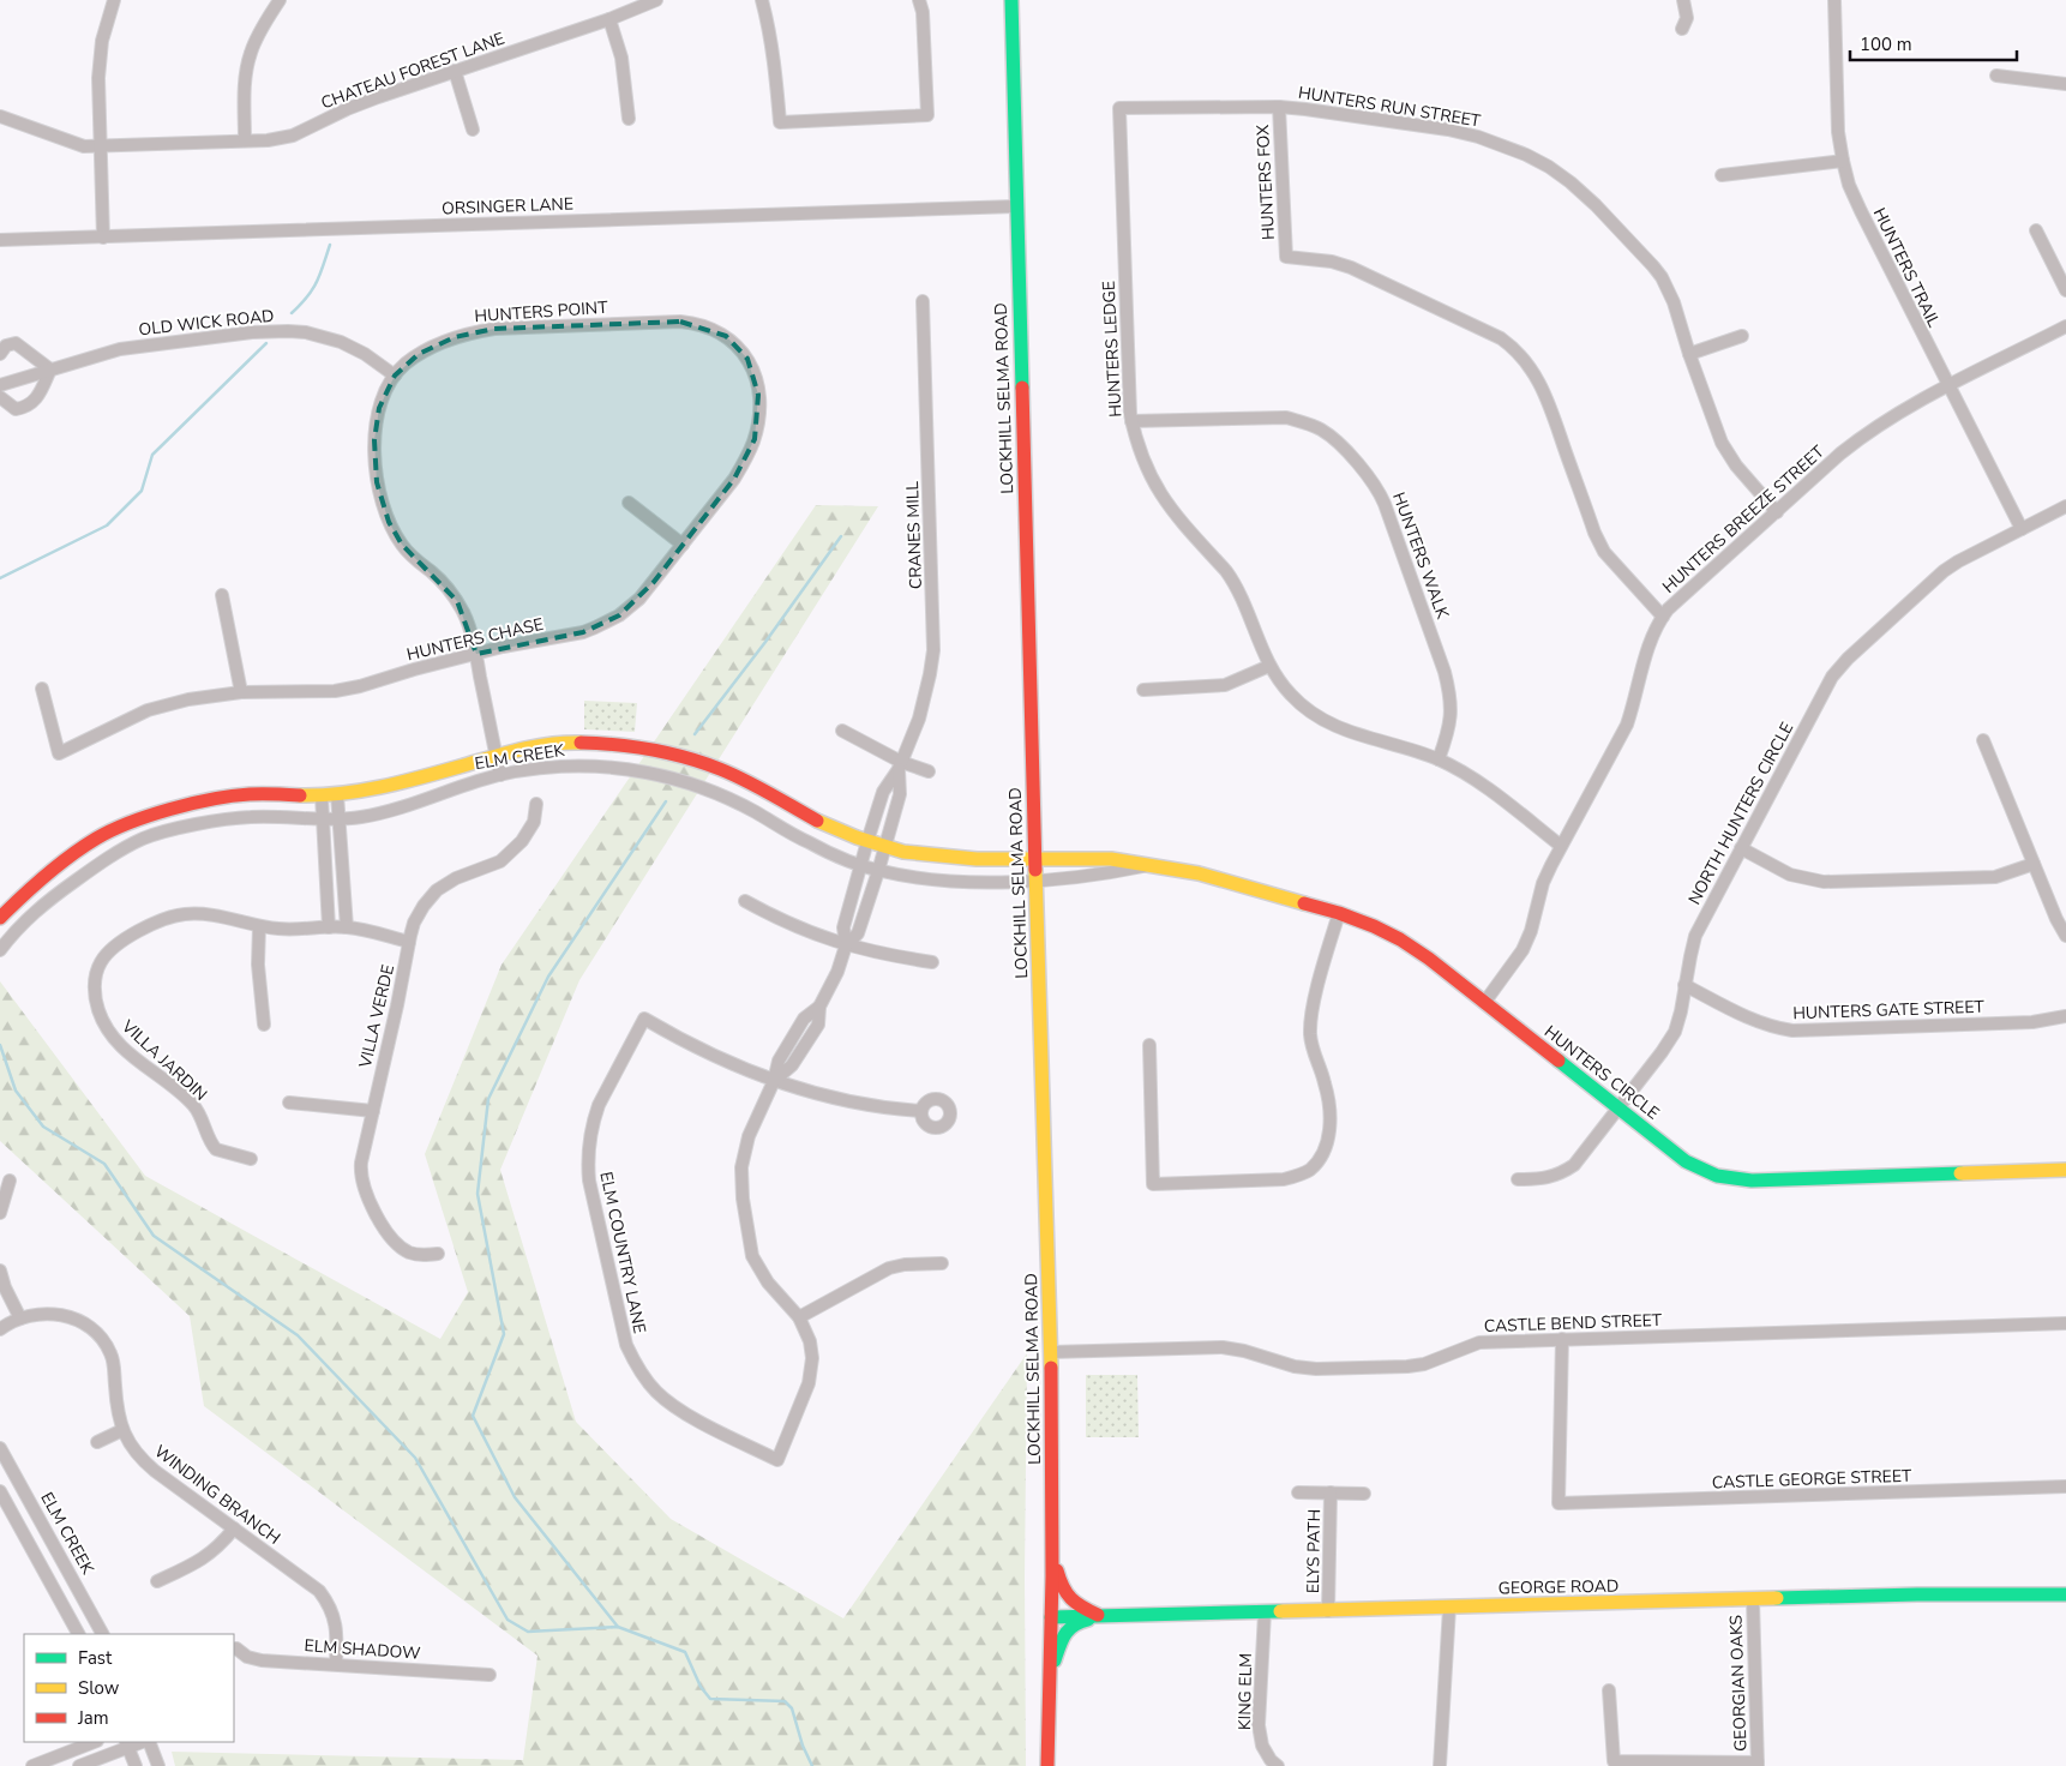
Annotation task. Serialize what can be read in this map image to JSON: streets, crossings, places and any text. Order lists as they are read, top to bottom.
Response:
{
  "streets": {
    "street": [
      "CHATEAU FOREST LANE",
      "HUNTERS RUN STREET",
      "HUNTERS FOX",
      "ORSINGER LANE",
      "HUNTERS TRAIL",
      "HUNTERS POINT",
      "OLD WICK ROAD",
      "HUNTERS LEDGE",
      "LOCKHILL SELMA ROAD",
      "HUNTERS BREEZE STREET",
      "CRANES MILL",
      "HUNTERS WALK",
      "HUNTERS CHASE",
      "ELM CREEK",
      "NORTH HUNTERS CIRCLE",
      "HUNTERS GATE STREET",
      "VILLA VERDE",
      "VILLA JARDIN",
      "HUNTERS CIRCLE",
      "ELM COUNTRY LANE",
      "CASTLE BEND STREET",
      "CASTLE GEORGE STREET",
      "WINDING BRANCH",
      "ELYS PATH",
      "GEORGE ROAD",
      "ELM SHADOW",
      "GEORGIAN OAKS",
      "KING ELM"
    ]
  },
  "crossings": [
    ["HUNTERS RUN STREET", "HUNTERS FOX"],
    ["HUNTERS RUN STREET", "HUNTERS LEDGE"],
    ["HUNTERS RUN STREET", "HUNTERS BREEZE STREET"],
    ["HUNTERS FOX", "HUNTERS BREEZE STREET"],
    ["ORSINGER LANE", "LOCKHILL SELMA ROAD"],
    ["HUNTERS TRAIL", "HUNTERS BREEZE STREET"],
    ["HUNTERS TRAIL", "NORTH HUNTERS CIRCLE"],
    ["HUNTERS POINT", "OLD WICK ROAD"],
    ["HUNTERS POINT", "HUNTERS CHASE"],
    ["HUNTERS POINT", "ELM CREEK"],
    ["HUNTERS LEDGE", "HUNTERS BREEZE STREET"],
    ["HUNTERS LEDGE", "HUNTERS WALK"],
    ["LOCKHILL SELMA ROAD", "ELM CREEK"],
    ["LOCKHILL SELMA ROAD", "HUNTERS CIRCLE"],
    ["LOCKHILL SELMA ROAD", "CASTLE BEND STREET"],
    ["LOCKHILL SELMA ROAD", "GEORGE ROAD"],
    ["HUNTERS BREEZE STREET", "HUNTERS CIRCLE"],
    ["CRANES MILL", "ELM CREEK"],
    ["ELM CREEK", "HUNTERS CIRCLE"],
    ["NORTH HUNTERS CIRCLE", "HUNTERS GATE STREET"],
    ["NORTH HUNTERS CIRCLE", "HUNTERS CIRCLE"],
    ["VILLA VERDE", "VILLA JARDIN"],
    ["CASTLE BEND STREET", "CASTLE GEORGE STREET"],
    ["WINDING BRANCH", "ELM SHADOW"],
    ["ELYS PATH", "GEORGE ROAD"],
    ["GEORGE ROAD", "GEORGIAN OAKS"],
    ["GEORGE ROAD", "KING ELM"]
  ],
  "legend": ["Fast", "Slow", "Jam"],
  "scale_bar": "100 m"
}
